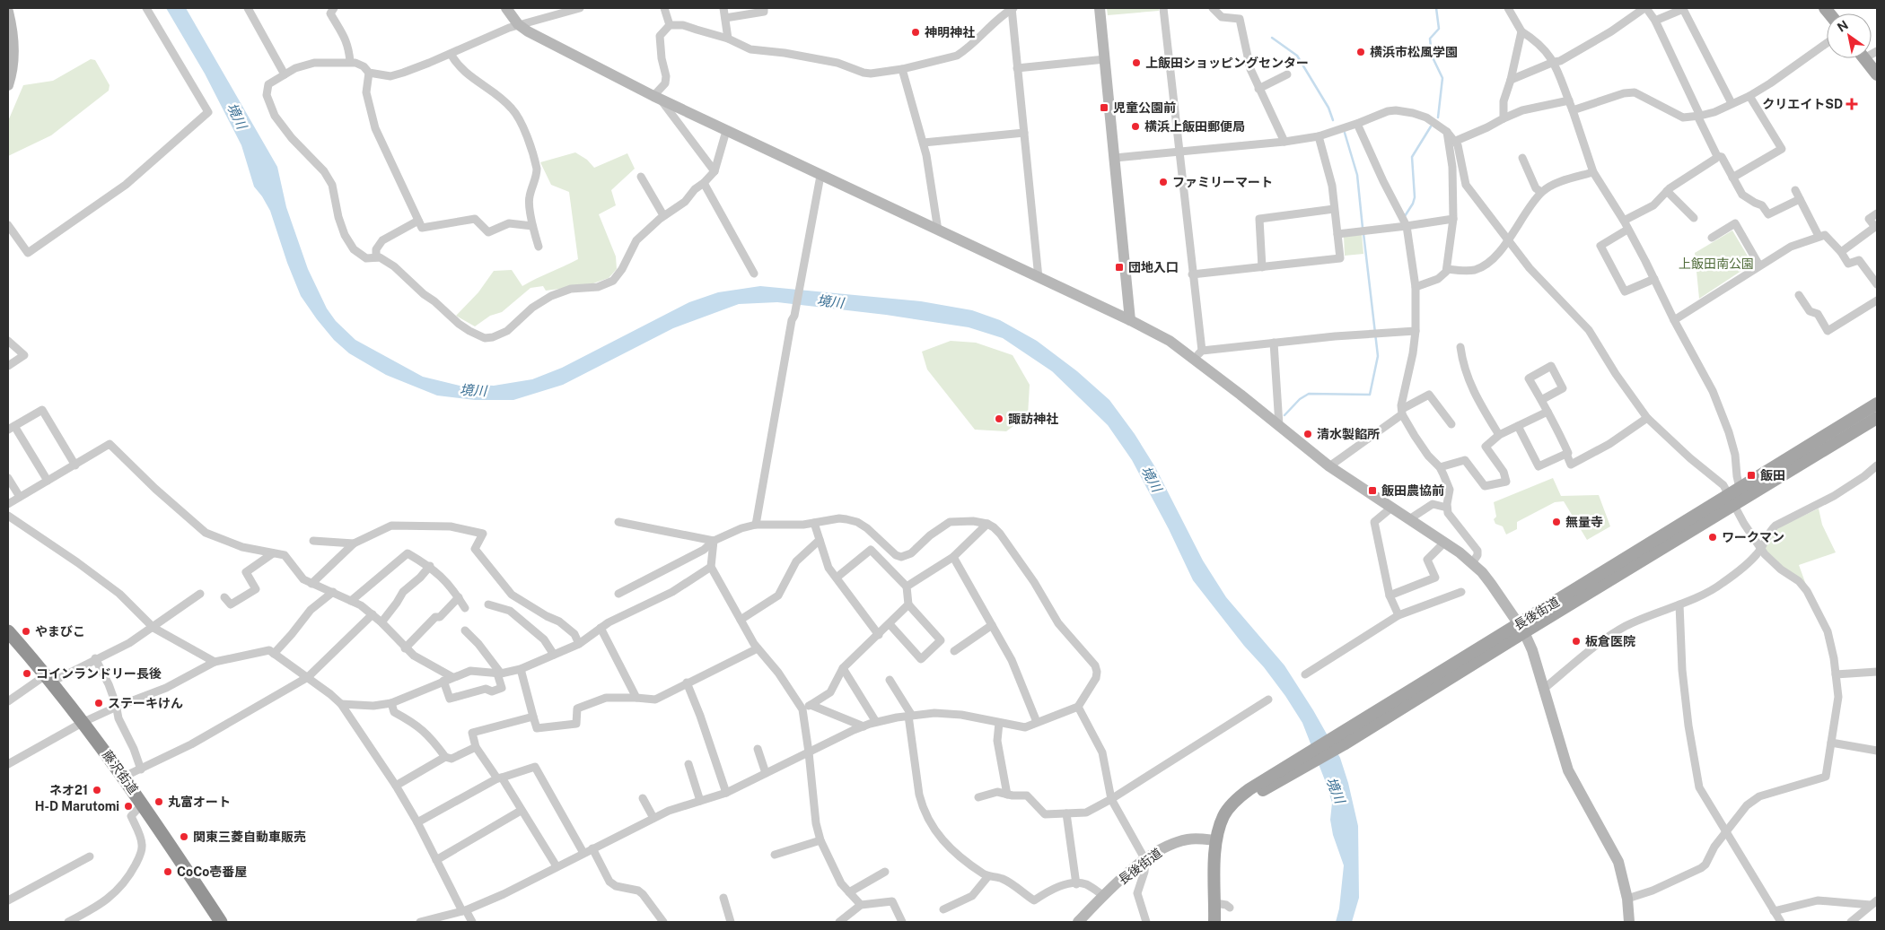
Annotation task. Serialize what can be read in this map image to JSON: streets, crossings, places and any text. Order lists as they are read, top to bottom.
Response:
{
  "streets": {
    "highway": ["藤沢街道"],
    "main road": ["長後街道"]
  },
  "water": ["境川"],
  "parks": ["上飯田南公園"],
  "places": {
    "other": [
      "神明神社",
      "横浜市松風学園",
      "上飯田ショッピングセンター",
      "横浜上飯田郵便局",
      "ファミリーマート",
      "諏訪神社",
      "清水製餡所",
      "無量寺",
      "ワークマン",
      "やまびこ",
      "板倉医院",
      "コインランドリー長後",
      "ステーキけん",
      "ネオ21",
      "丸富オート",
      "H-D Marutomi",
      "関東三菱自動車販売",
      "CoCo壱番屋"
    ],
    "health": ["クリエイトSD"],
    "transit": [
      "児童公園前",
      "団地入口",
      "飯田",
      "飯田農協前"
    ]
  },
  "north": "top left"
}
